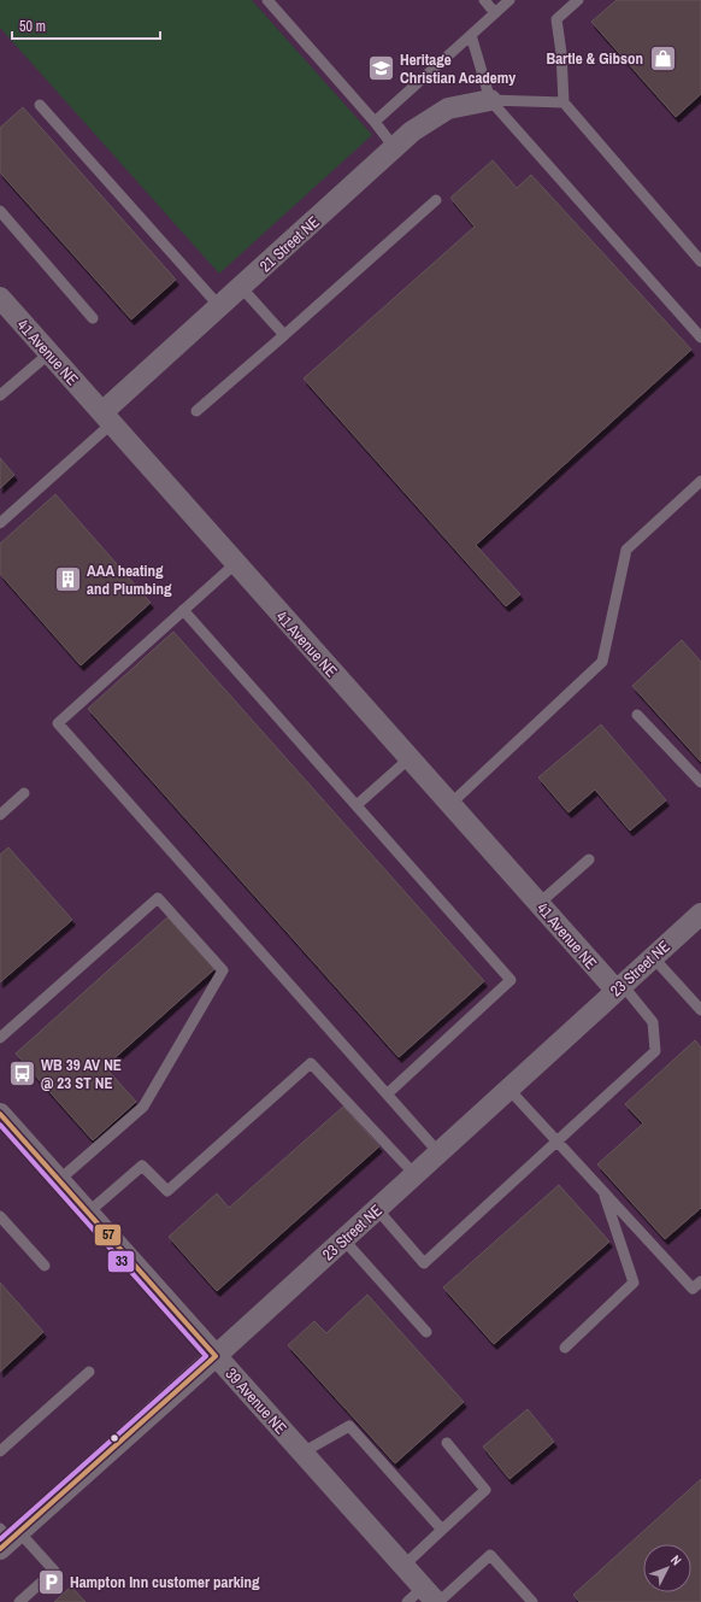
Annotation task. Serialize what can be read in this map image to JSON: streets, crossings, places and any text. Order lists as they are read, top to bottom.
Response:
{
  "streets": {
    "street": [
      "21 Street NE",
      "41 Avenue NE",
      "23 Street NE",
      "39 Avenue NE"
    ]
  },
  "crossings": [
    ["21 Street NE", "41 Avenue NE"],
    ["41 Avenue NE", "23 Street NE"],
    ["23 Street NE", "39 Avenue NE"]
  ],
  "places": {
    "shop": ["Bartle & Gibson"],
    "school or university": ["Heritage Christian Academy"],
    "building": ["AAA heating and Plumbing"],
    "bus stop": ["WB 39 AV NE @ 23 ST NE"],
    "parking": ["Hampton Inn customer parking"]
  },
  "lines": ["transit line 57", "transit line 33"],
  "scale_bar": "50 m",
  "north": "top right"
}
